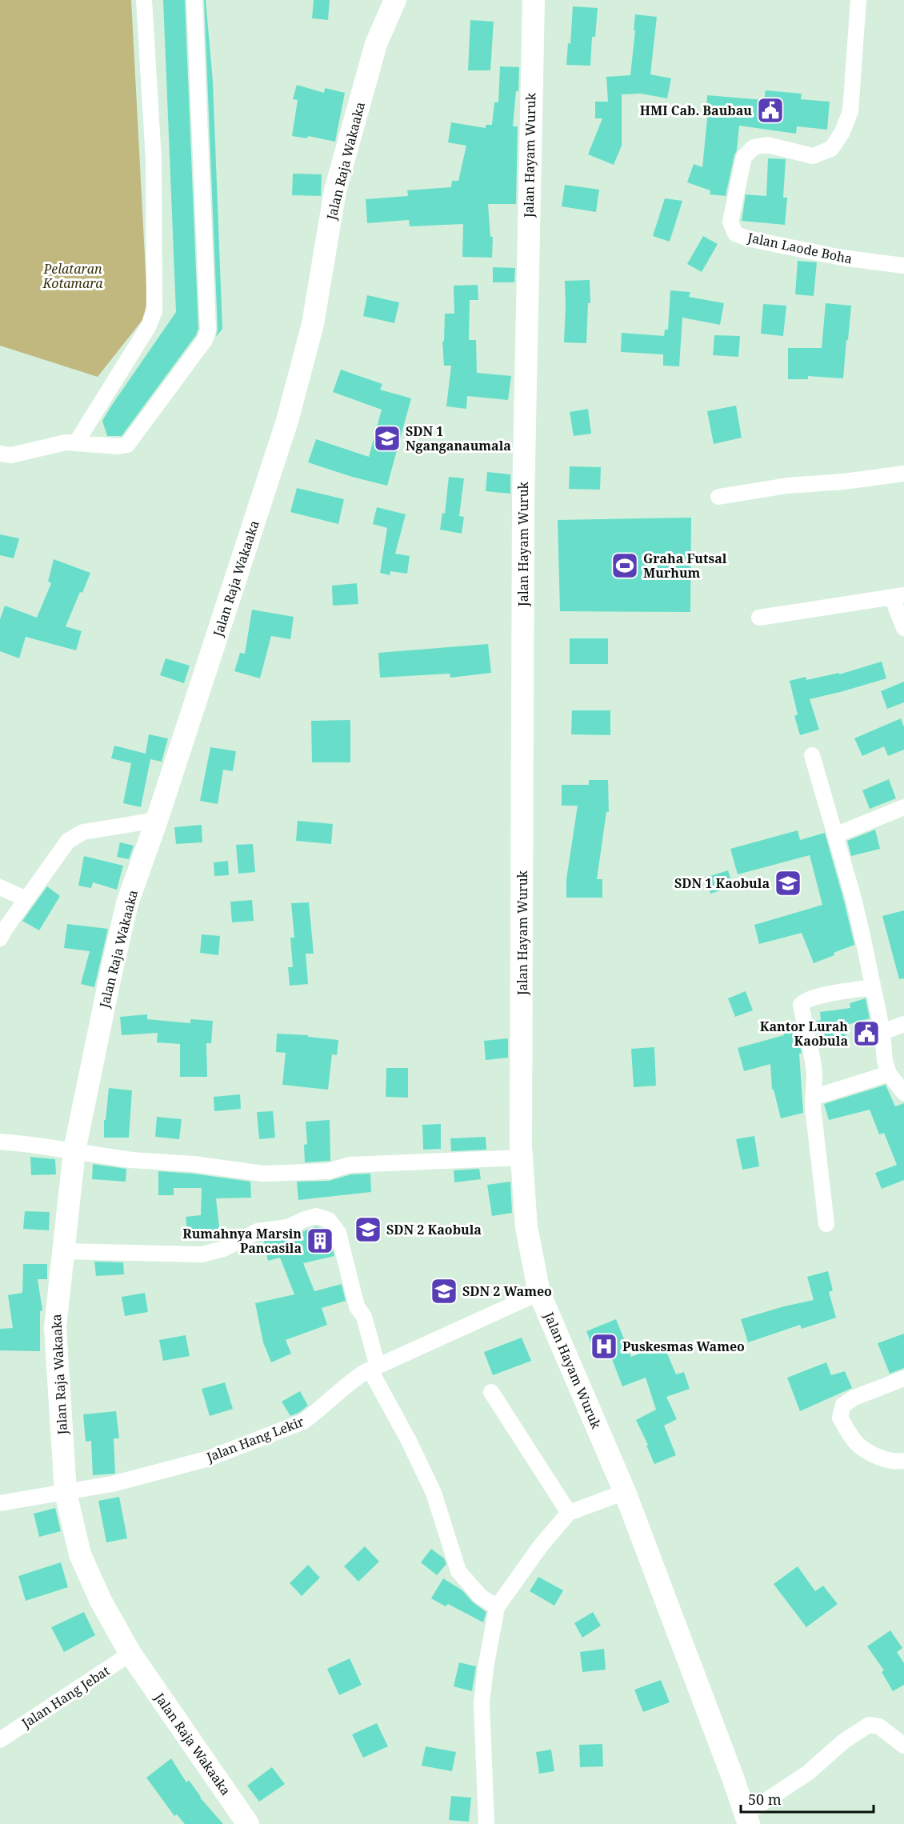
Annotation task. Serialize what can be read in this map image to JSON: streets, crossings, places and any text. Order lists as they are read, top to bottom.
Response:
{
  "streets": {
    "street": [
      "Jalan Hayam Wuruk",
      "Jalan Raja Wakaaka",
      "Jalan Laode Boha",
      "Jalan Hang Lekir",
      "Jalan Hang Jebat"
    ]
  },
  "crossings": [
    ["Jalan Hayam Wuruk", "Jalan Hang Lekir"],
    ["Jalan Raja Wakaaka", "Jalan Hang Lekir"],
    ["Jalan Raja Wakaaka", "Jalan Hang Jebat"]
  ],
  "parks": ["Pelataran Kotamara"],
  "places": {
    "public building": ["HMI Cab. Baubau", "Kantor Lurah Kaobula"],
    "school or university": [
      "SDN 1 Nganganaumala",
      "SDN 1 Kaobula",
      "SDN 2 Kaobula",
      "SDN 2 Wameo"
    ],
    "sports": ["Graha Futsal Murhum"],
    "building": ["Rumahnya Marsin Pancasila"],
    "hospital": ["Puskesmas Wameo"]
  },
  "scale_bar": "50 m"
}
